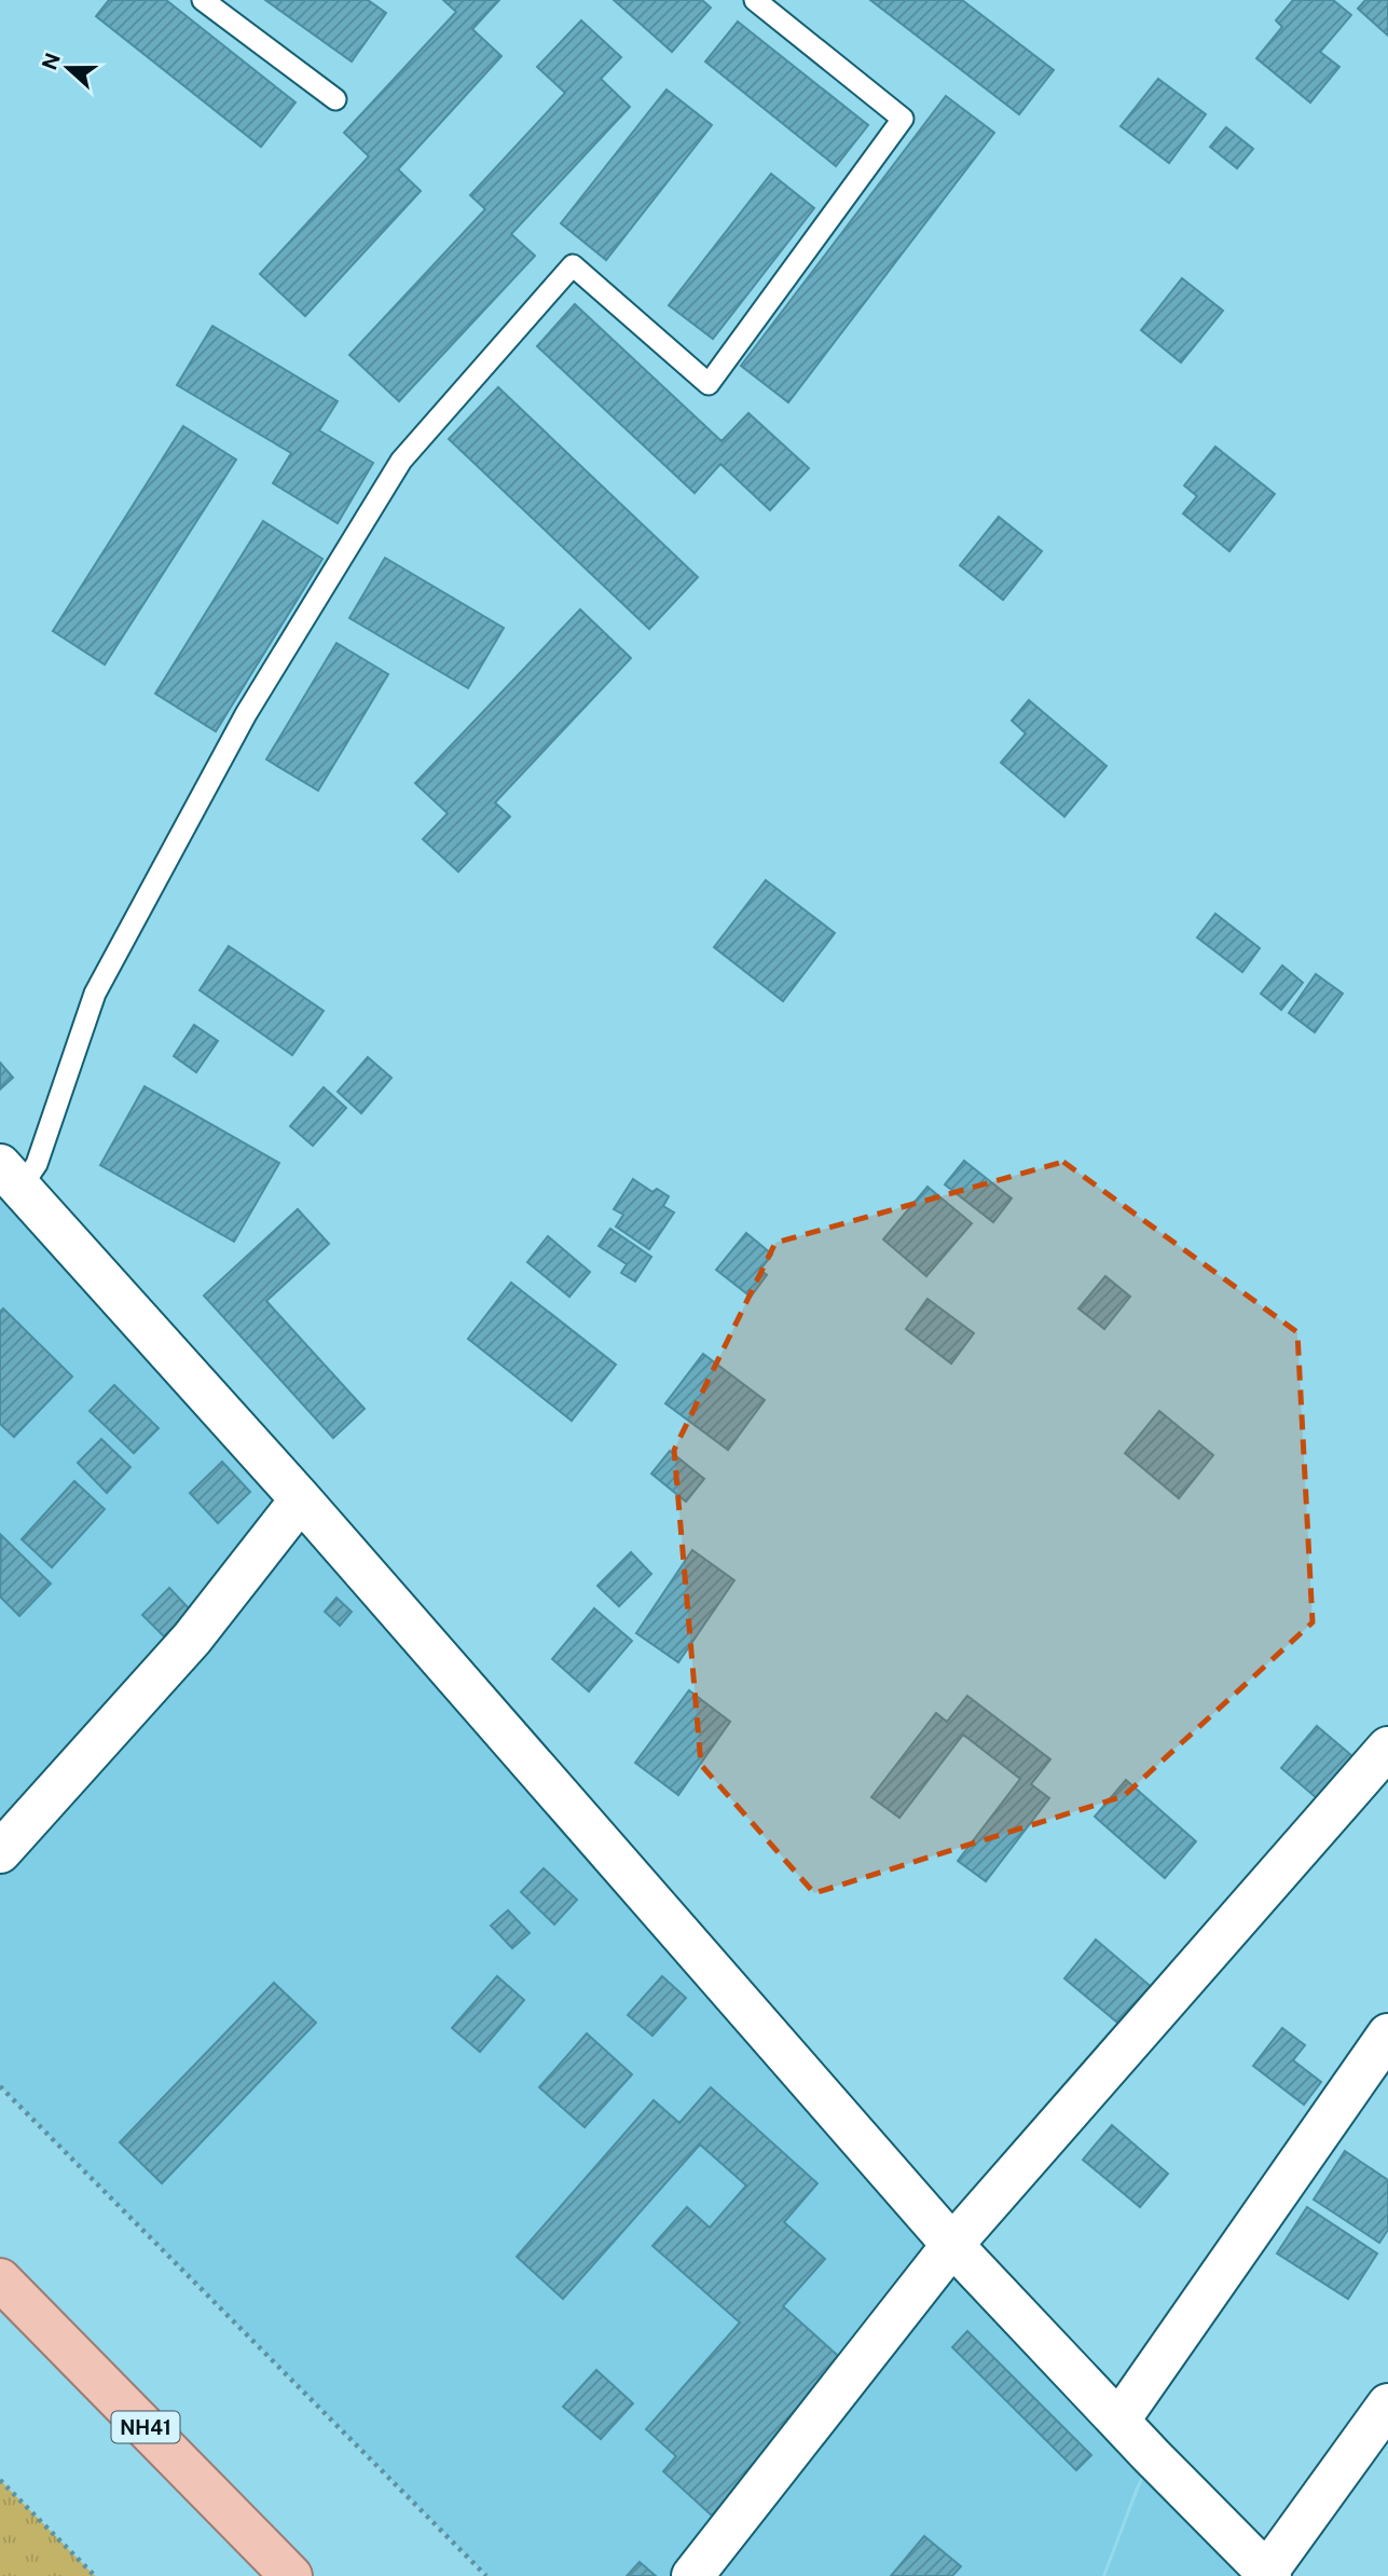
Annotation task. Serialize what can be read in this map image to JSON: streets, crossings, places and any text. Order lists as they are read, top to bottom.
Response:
{
  "streets": {
    "highway": ["NH41"]
  },
  "north": "left"
}
